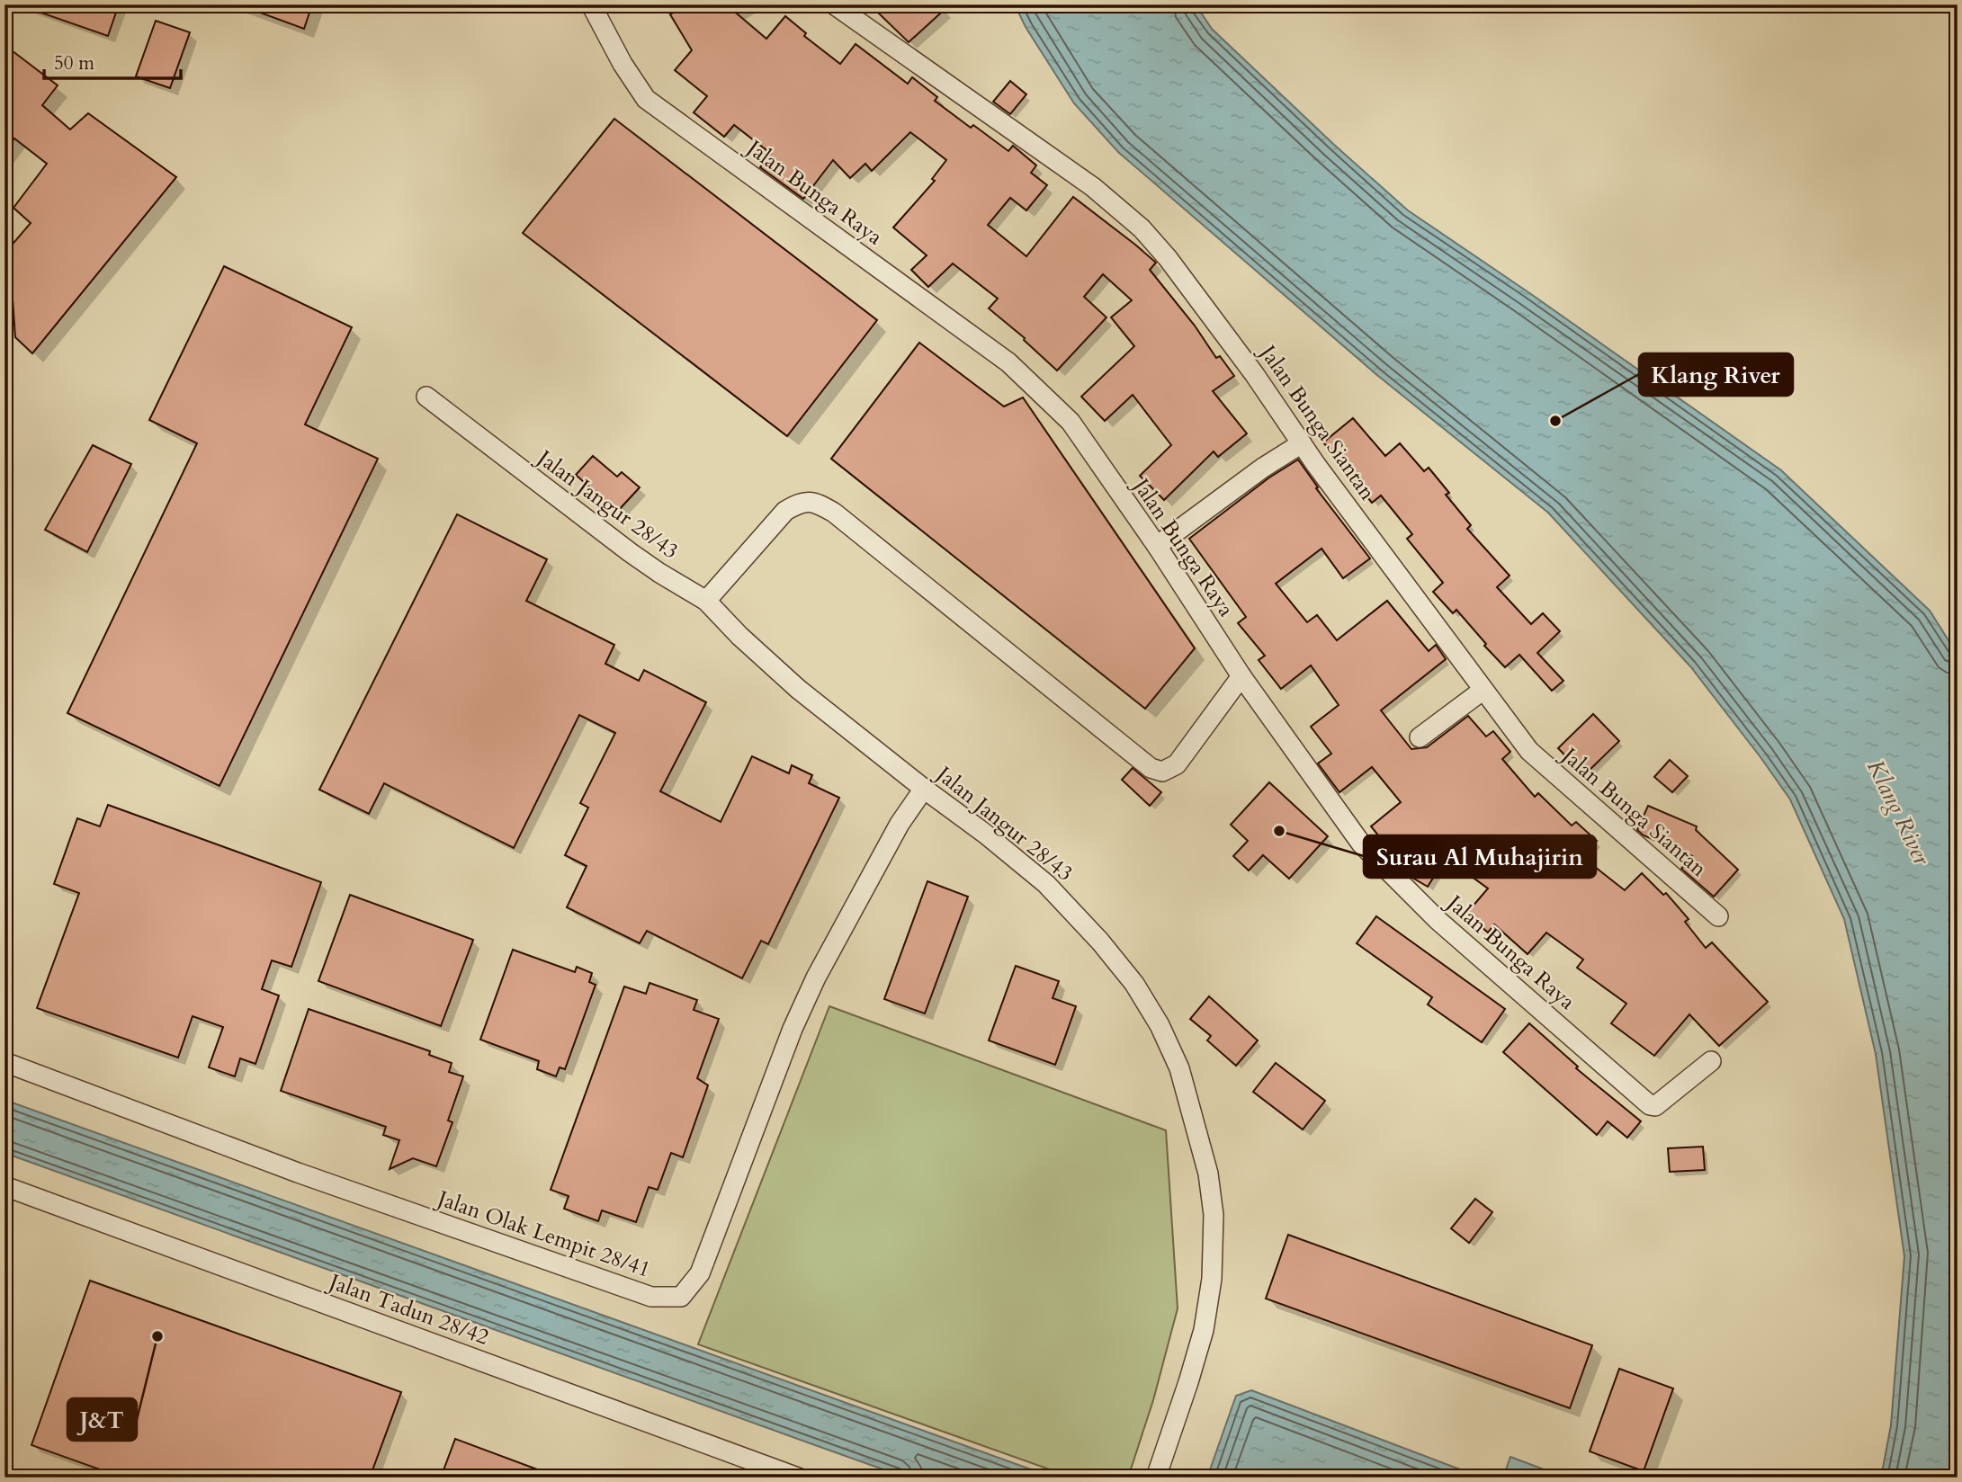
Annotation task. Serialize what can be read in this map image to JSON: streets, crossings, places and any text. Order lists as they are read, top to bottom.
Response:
{
  "streets": {
    "street": [
      "Jalan Bunga Raya",
      "Jalan Bunga Siantan",
      "Jalan Jangur 28/43",
      "Jalan Olak Lempit 28/41",
      "Jalan Tadun 28/42"
    ]
  },
  "crossings": [
    ["Jalan Jangur 28/43", "Jalan Olak Lempit 28/41"]
  ],
  "water": ["Klang River"],
  "places": ["Klang River", "Surau Al Muhajirin", "J&T"],
  "scale_bar": "50 m"
}
